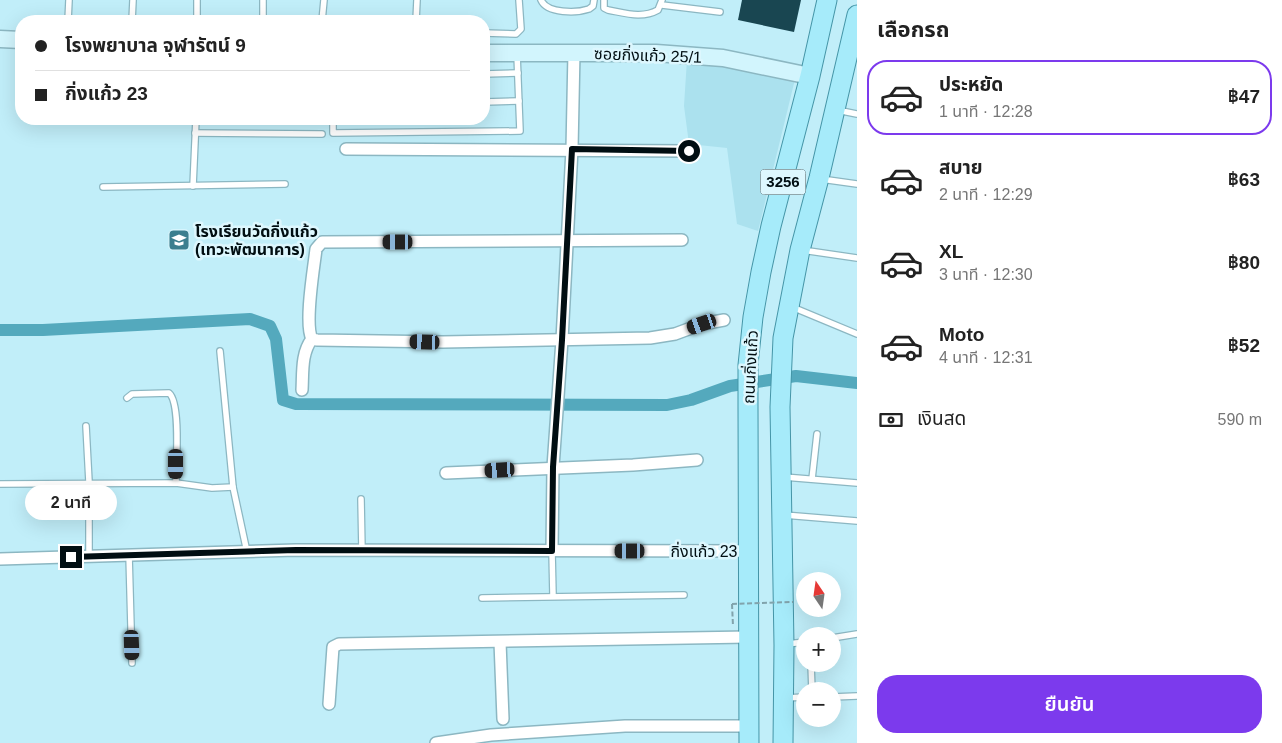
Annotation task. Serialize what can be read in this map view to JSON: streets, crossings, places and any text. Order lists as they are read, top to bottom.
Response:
{
  "streets": {
    "main road": ["3256", "ถนนกิ่งแก้ว"],
    "street": ["ซอยกิ่งแก้ว 25/1", "กิ่งแก้ว 23"]
  },
  "crossings": [
    ["ซอยกิ่งแก้ว 25/1", "ถนนกิ่งแก้ว"],
    ["ถนนกิ่งแก้ว", "กิ่งแก้ว 23"]
  ],
  "places": {
    "school or university": ["โรงเรียนวัดกิ่งแก้ว (เทวะพัฒนาคาร)"]
  },
  "north": "top",
  "page": {
    "heading": "เลือกรถ",
    "banner": ["โรงพยาบาล จุฬารัตน์ 9", "กิ่งแก้ว 23"],
    "list": [
      {
        "name": "ประหยัด",
        "note": "1 นาที · 12:28",
        "value": "฿47"
      },
      {
        "name": "สบาย",
        "note": "2 นาที · 12:29",
        "value": "฿63"
      },
      {
        "name": "XL",
        "note": "3 นาที · 12:30",
        "value": "฿80"
      },
      {
        "name": "Moto",
        "note": "4 นาที · 12:31",
        "value": "฿52"
      }
    ],
    "pay": ["เงินสด", "590 m"],
    "bubble": "2 นาที",
    "map_buttons": ["+", "−"],
    "buttons": "ยืนยัน"
  }
}
